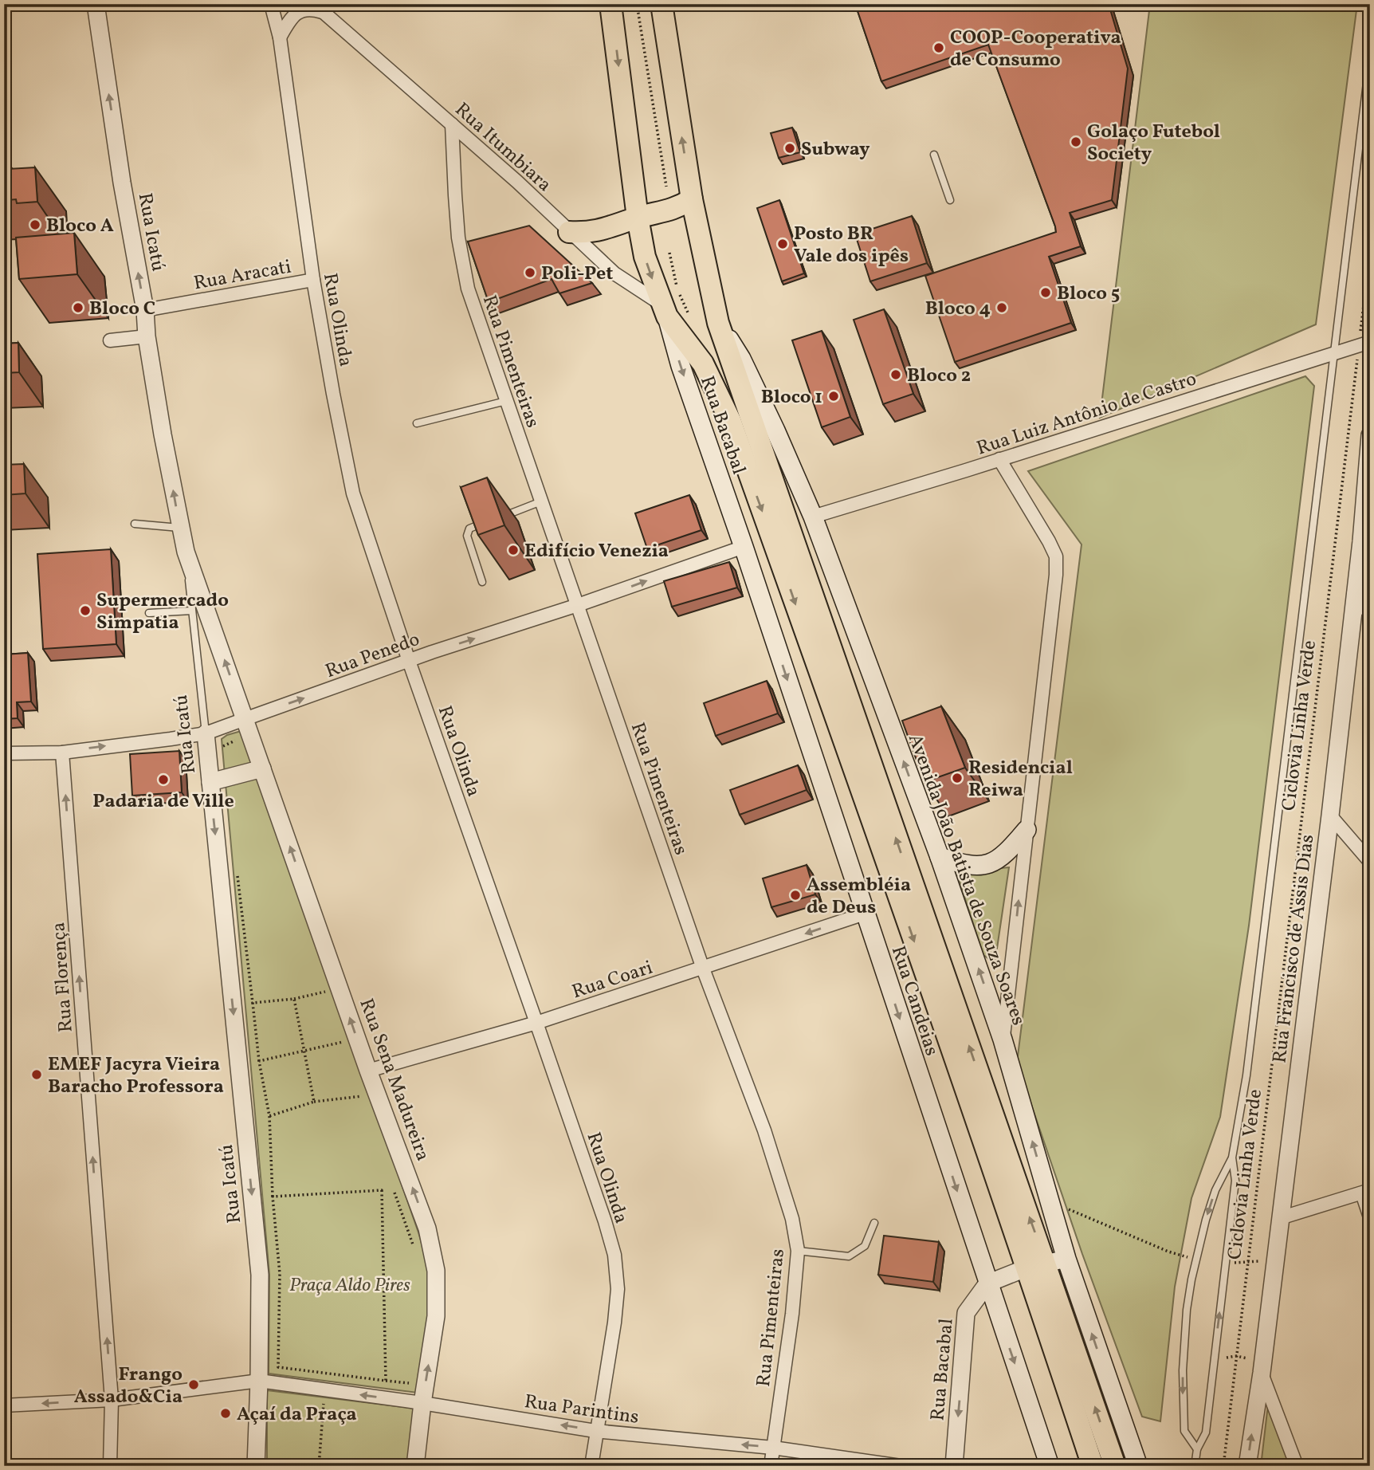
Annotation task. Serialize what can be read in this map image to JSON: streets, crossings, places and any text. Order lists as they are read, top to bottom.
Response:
{
  "streets": {
    "main road": ["Rua Bacabal", "Avenida João Batista de Souza Soares", "Rua Candeias"],
    "street": [
      "Rua Itumbiara",
      "Rua Icatú",
      "Rua Aracati",
      "Rua Olinda",
      "Rua Pimenteiras",
      "Rua Luiz Antônio de Castro",
      "Rua Penedo",
      "Rua Francisco de Assis Dias",
      "Rua Florença",
      "Rua Coari",
      "Rua Sena Madureira",
      "Rua Parintins"
    ],
    "path": ["Ciclovia Linha Verde"]
  },
  "crossings": [
    ["Rua Itumbiara", "Rua Pimenteiras"],
    ["Rua Itumbiara", "Rua Bacabal"],
    ["Rua Icatú", "Rua Aracati"],
    ["Rua Icatú", "Rua Penedo"],
    ["Rua Icatú", "Rua Sena Madureira"],
    ["Rua Icatú", "Rua Parintins"],
    ["Rua Aracati", "Rua Olinda"],
    ["Rua Olinda", "Rua Penedo"],
    ["Rua Olinda", "Rua Coari"],
    ["Rua Olinda", "Rua Parintins"],
    ["Rua Pimenteiras", "Rua Penedo"],
    ["Rua Pimenteiras", "Rua Coari"],
    ["Rua Pimenteiras", "Rua Parintins"],
    ["Rua Luiz Antônio de Castro", "Ciclovia Linha Verde"],
    ["Rua Luiz Antônio de Castro", "Avenida João Batista de Souza Soares"],
    ["Rua Bacabal", "Rua Penedo"],
    ["Rua Bacabal", "Rua Candeias"],
    ["Rua Penedo", "Rua Florença"],
    ["Rua Penedo", "Rua Candeias"],
    ["Rua Penedo", "Rua Sena Madureira"],
    ["Rua Florença", "Rua Parintins"],
    ["Rua Coari", "Rua Candeias"],
    ["Rua Coari", "Rua Sena Madureira"],
    ["Rua Sena Madureira", "Rua Parintins"]
  ],
  "one_way": [
    "Rua Penedo",
    "Rua Florença",
    "Rua Sena Madureira",
    "Rua Parintins"
  ],
  "parks": ["Praça Aldo Pires"],
  "places": [
    "COOP-Cooperativa de Consumo",
    "Golaço Futebol Society",
    "Subway",
    "Bloco A",
    "Posto BR Vale dos ipês",
    "Poli-Pet",
    "Bloco 5",
    "Bloco C",
    "Bloco 4",
    "Bloco 2",
    "Bloco 1",
    "Edifício Venezia",
    "Supermercado Simpatia",
    "Residencial Reiwa",
    "Padaria de Ville",
    "Assembléia de Deus",
    "EMEF Jacyra Vieira Baracho Professora",
    "Frango Assado&Cia",
    "Açaí da Praça"
  ]
}
